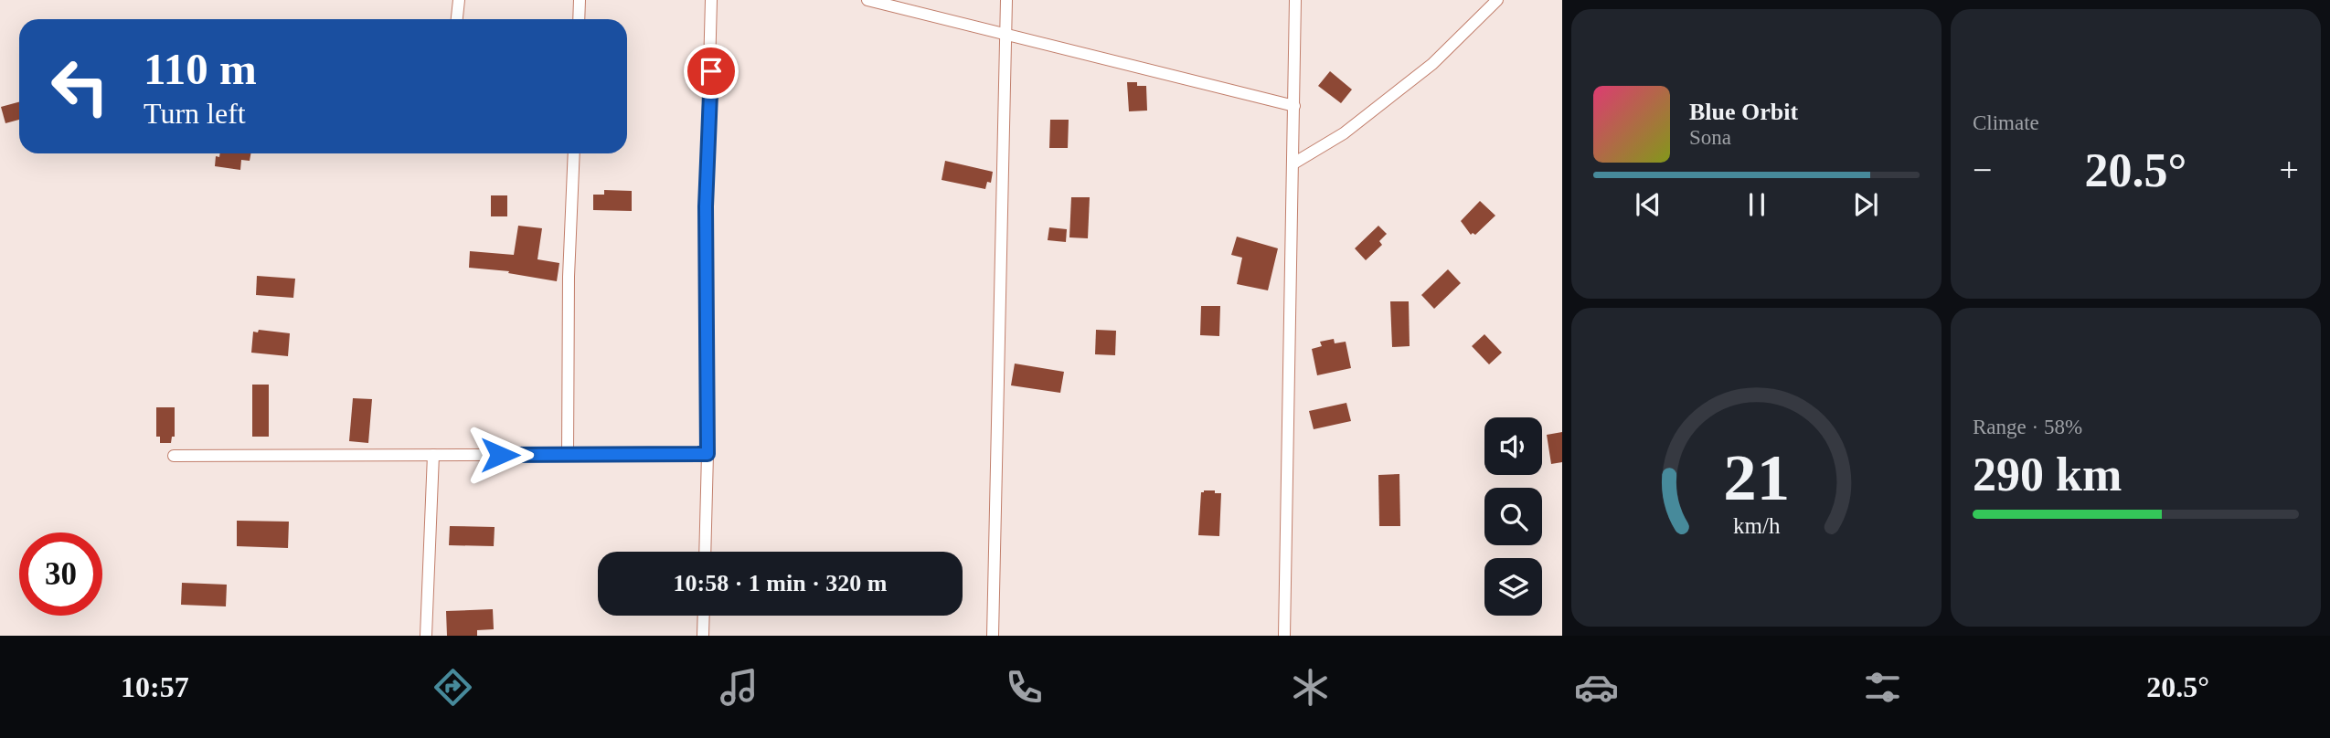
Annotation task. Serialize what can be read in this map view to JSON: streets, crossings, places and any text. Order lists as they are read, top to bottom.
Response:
{
  "page": {
    "tile": [
      "Climate",
      ["Range · 58%", "290 km"]
    ],
    "turn": ["110 m", "Turn left"],
    "song": ["Blue Orbit", "Sona"],
    "heat": ["−", "20.5°", "+"],
    "limit": "30",
    "trip": "10:58 · 1 min · 320 m",
    "tabs": ["10:57", "20.5°"],
    "gauge": ["21", "km/h"]
  }
}
